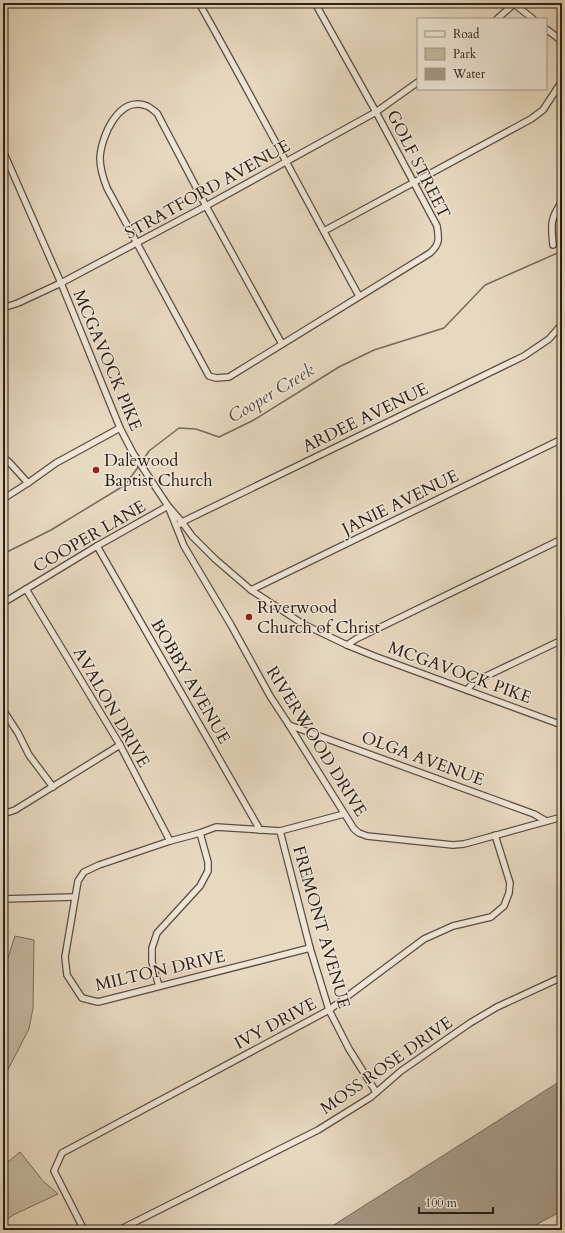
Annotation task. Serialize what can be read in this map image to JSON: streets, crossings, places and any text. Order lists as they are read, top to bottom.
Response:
{
  "streets": {
    "street": [
      "GOLF STREET",
      "STRATFORD AVENUE",
      "MCGAVOCK PIKE",
      "ARDEE AVENUE",
      "JANIE AVENUE",
      "COOPER LANE",
      "BOBBY AVENUE",
      "AVALON DRIVE",
      "RIVERWOOD DRIVE",
      "OLGA AVENUE",
      "FREMONT AVENUE",
      "MILTON DRIVE",
      "IVY DRIVE",
      "MOSS ROSE DRIVE"
    ]
  },
  "crossings": [
    ["GOLF STREET", "STRATFORD AVENUE"],
    ["STRATFORD AVENUE", "MCGAVOCK PIKE"],
    ["MCGAVOCK PIKE", "ARDEE AVENUE"],
    ["MCGAVOCK PIKE", "JANIE AVENUE"],
    ["MCGAVOCK PIKE", "COOPER LANE"],
    ["MCGAVOCK PIKE", "RIVERWOOD DRIVE"],
    ["ARDEE AVENUE", "RIVERWOOD DRIVE"],
    ["COOPER LANE", "BOBBY AVENUE"],
    ["COOPER LANE", "AVALON DRIVE"],
    ["COOPER LANE", "RIVERWOOD DRIVE"],
    ["BOBBY AVENUE", "MILTON DRIVE"],
    ["AVALON DRIVE", "MILTON DRIVE"],
    ["RIVERWOOD DRIVE", "OLGA AVENUE"],
    ["RIVERWOOD DRIVE", "MILTON DRIVE"],
    ["RIVERWOOD DRIVE", "IVY DRIVE"],
    ["FREMONT AVENUE", "MILTON DRIVE"],
    ["FREMONT AVENUE", "IVY DRIVE"],
    ["FREMONT AVENUE", "MOSS ROSE DRIVE"]
  ],
  "water": ["Cooper Creek"],
  "places": ["Dalewood Baptist Church", "Riverwood Church of Christ"],
  "legend": ["Road", "Park", "Water"],
  "scale_bar": "100 m"
}
